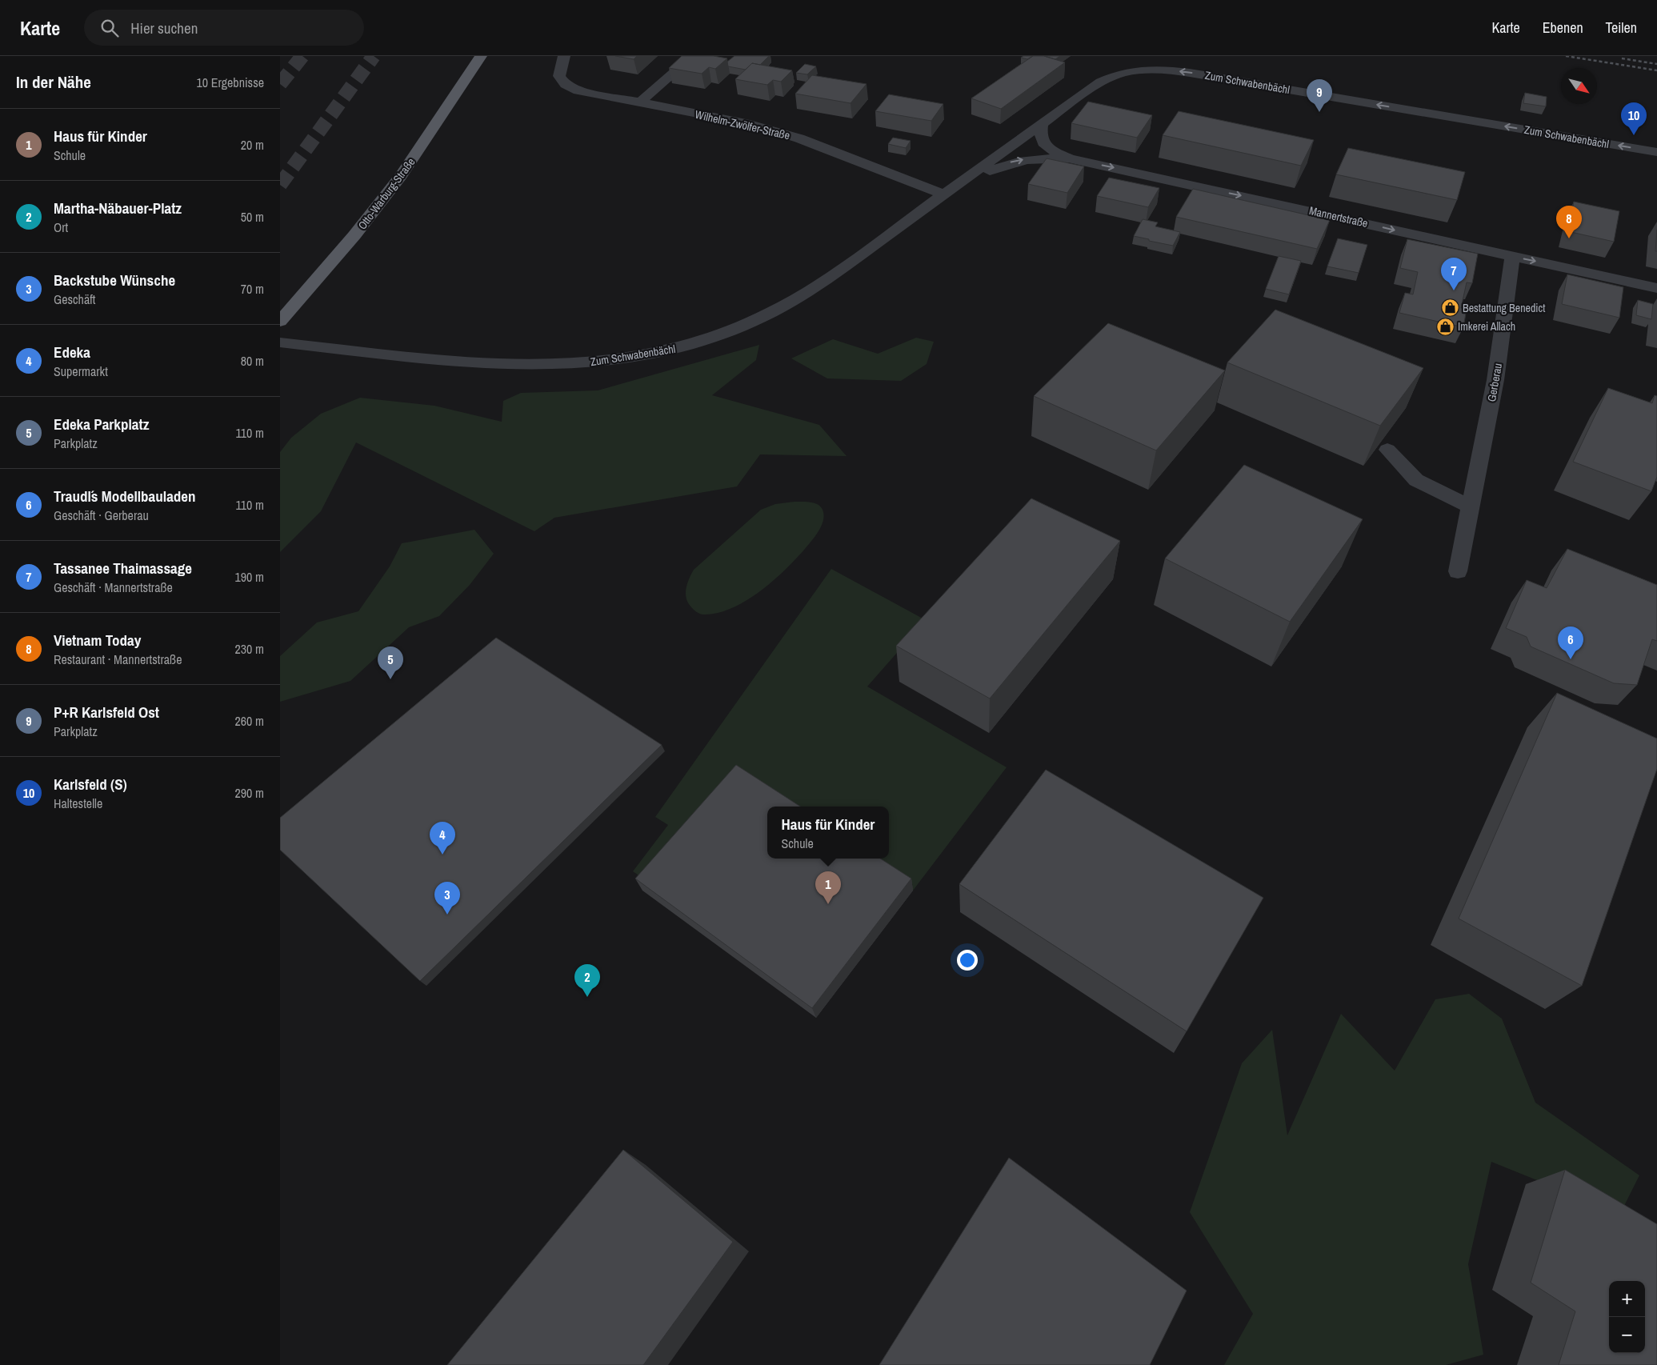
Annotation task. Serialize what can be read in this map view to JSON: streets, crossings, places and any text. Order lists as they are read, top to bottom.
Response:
{
  "streets": {
    "main road": ["Otto-Warburg-Straße"],
    "street": [
      "Zum Schwabenbächl",
      "Wilhelm-Zwölfer-Straße",
      "Mannertstraße",
      "Gerberau"
    ]
  },
  "crossings": [
    ["Zum Schwabenbächl", "Wilhelm-Zwölfer-Straße"],
    ["Zum Schwabenbächl", "Mannertstraße"],
    ["Mannertstraße", "Gerberau"]
  ],
  "one_way": ["Mannertstraße"],
  "places": {
    "shop": ["Bestattung Benedict", "Imkerei Allach"]
  },
  "north": "bottom right",
  "page": {
    "header": "Karte",
    "search": "Hier suchen",
    "nav": ["Karte", "Ebenen", "Teilen"],
    "heading": ["In der Nähe", "10 Ergebnisse"],
    "pins": [
      "9",
      "10",
      "8",
      "7",
      "6",
      "5",
      "4",
      "1",
      "3",
      "2"
    ],
    "list": [
      {
        "mark": "1",
        "name": "Haus für Kinder",
        "note": "Schule",
        "value": "20 m"
      },
      {
        "mark": "2",
        "name": "Martha-Näbauer-Platz",
        "note": "Ort",
        "value": "50 m"
      },
      {
        "mark": "3",
        "name": "Backstube Wünsche",
        "note": "Geschäft",
        "value": "70 m"
      },
      {
        "mark": "4",
        "name": "Edeka",
        "note": "Supermarkt",
        "value": "80 m"
      },
      {
        "mark": "5",
        "name": "Edeka Parkplatz",
        "note": "Parkplatz",
        "value": "110 m"
      },
      {
        "mark": "6",
        "name": "Traudl´s Modellbauladen",
        "note": "Geschäft · Gerberau",
        "value": "110 m"
      },
      {
        "mark": "7",
        "name": "Tassanee Thaimassage",
        "note": "Geschäft · Mannertstraße",
        "value": "190 m"
      },
      {
        "mark": "8",
        "name": "Vietnam Today",
        "note": "Restaurant · Mannertstraße",
        "value": "230 m"
      },
      {
        "mark": "9",
        "name": "P+R Karlsfeld Ost",
        "note": "Parkplatz",
        "value": "260 m"
      },
      {
        "mark": "10",
        "name": "Karlsfeld (S)",
        "note": "Haltestelle",
        "value": "290 m"
      }
    ],
    "popup": ["Haus für Kinder", "Schule"],
    "map_buttons": ["+", "−"]
  }
}
